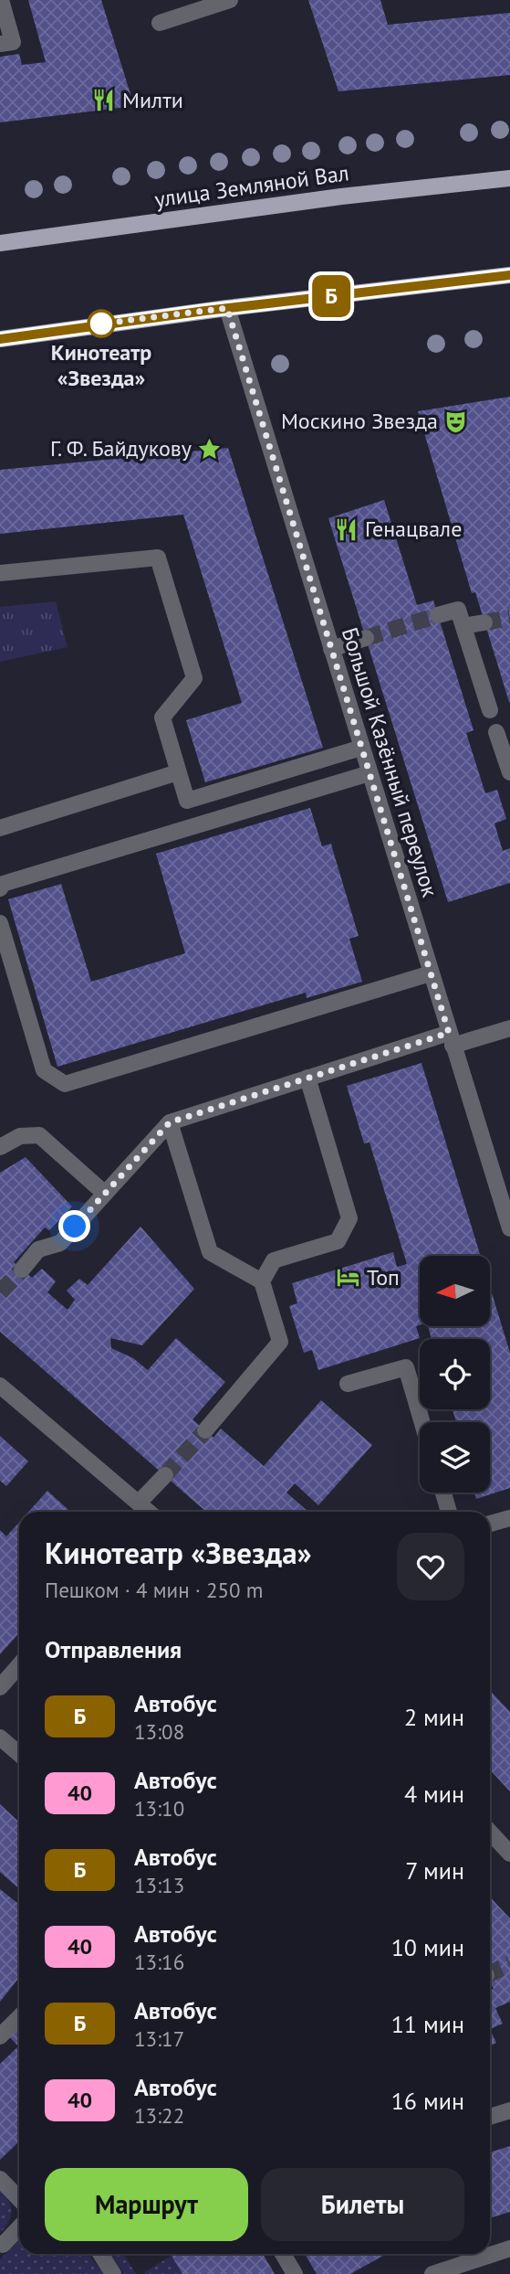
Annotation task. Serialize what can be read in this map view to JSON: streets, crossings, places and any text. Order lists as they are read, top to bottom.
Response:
{
  "streets": {
    "main road": ["улица Земляной Вал"],
    "street": ["Большой Казённый переулок"]
  },
  "places": {
    "restaurant": ["Милти", "Генацвале"],
    "other": ["Кинотеатр «Звезда»"],
    "theatre": ["Москино Звезда"],
    "place": ["Г. Ф. Байдукову"],
    "hotel": ["Топ"]
  },
  "lines": ["bus line Б"],
  "north": "left",
  "page": {
    "on_map": "Б",
    "heading": [
      ["Кинотеатр «Звезда»", "Пешком · 4 мин · 250 m"],
      "Отправления"
    ],
    "list": [
      {
        "mark": "Б",
        "name": "Автобус",
        "note": "13:08",
        "value": "2 мин"
      },
      {
        "mark": "40",
        "name": "Автобус",
        "note": "13:10",
        "value": "4 мин"
      },
      {
        "mark": "Б",
        "name": "Автобус",
        "note": "13:13",
        "value": "7 мин"
      },
      {
        "mark": "40",
        "name": "Автобус",
        "note": "13:16",
        "value": "10 мин"
      },
      {
        "mark": "Б",
        "name": "Автобус",
        "note": "13:17",
        "value": "11 мин"
      },
      {
        "mark": "40",
        "name": "Автобус",
        "note": "13:22",
        "value": "16 мин"
      }
    ],
    "buttons": ["Маршрут", "Билеты"]
  }
}
